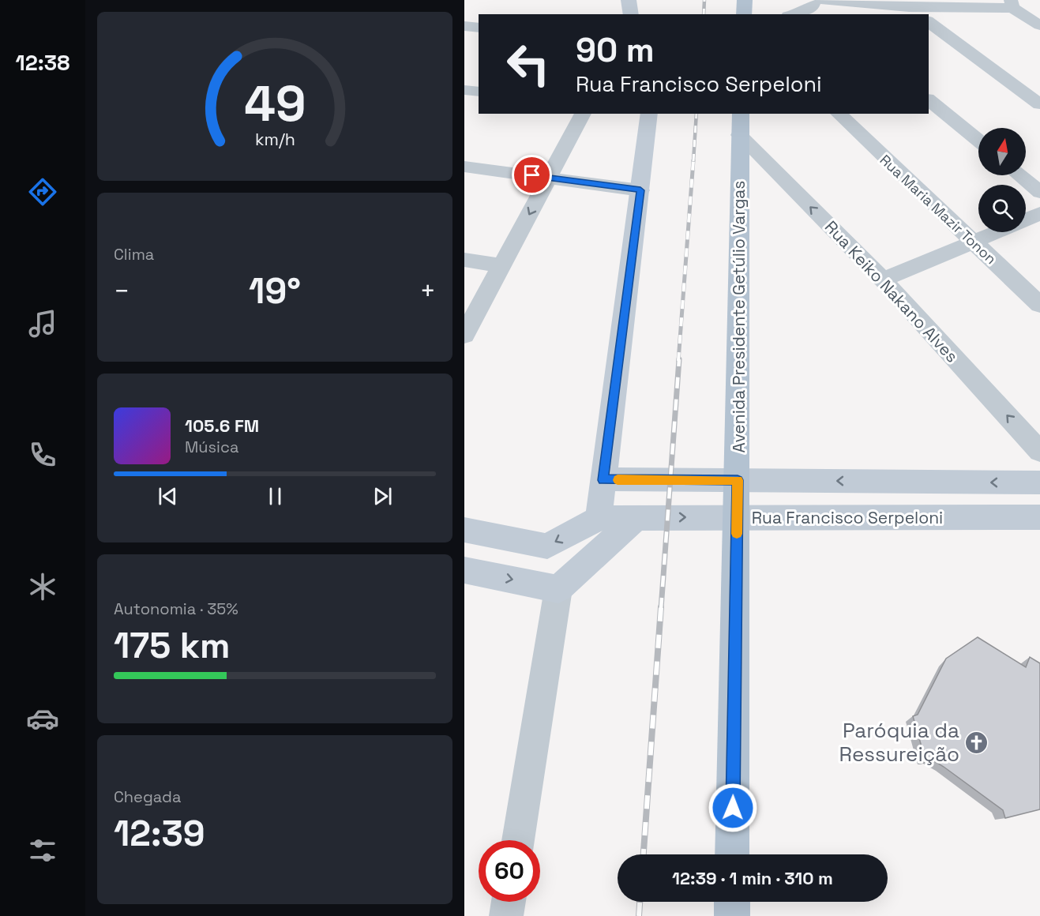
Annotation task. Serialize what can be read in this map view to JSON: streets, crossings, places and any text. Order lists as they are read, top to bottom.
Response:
{
  "streets": {
    "main road": ["Avenida Presidente Getúlio Vargas"],
    "street": ["Rua Maria Mazir Tonon", "Rua Keiko Nakano Alves", "Rua Francisco Serpeloni"]
  },
  "crossings": [
    ["Rua Keiko Nakano Alves", "Avenida Presidente Getúlio Vargas"],
    ["Avenida Presidente Getúlio Vargas", "Rua Francisco Serpeloni"]
  ],
  "places": {
    "church": ["Paróquia da Ressureição"]
  },
  "north": "top",
  "page": {
    "tabs": "12:38",
    "turn": ["90 m", "Rua Francisco Serpeloni"],
    "tile": [
      "Clima",
      ["Autonomia · 35%", "175 km"],
      ["Chegada", "12:39"]
    ],
    "heat": ["−", "19°", "+"],
    "song": ["105.6 FM", "Música"],
    "limit": "60",
    "trip": "12:39 · 1 min · 310 m",
    "gauge": ["49", "km/h"]
  }
}
